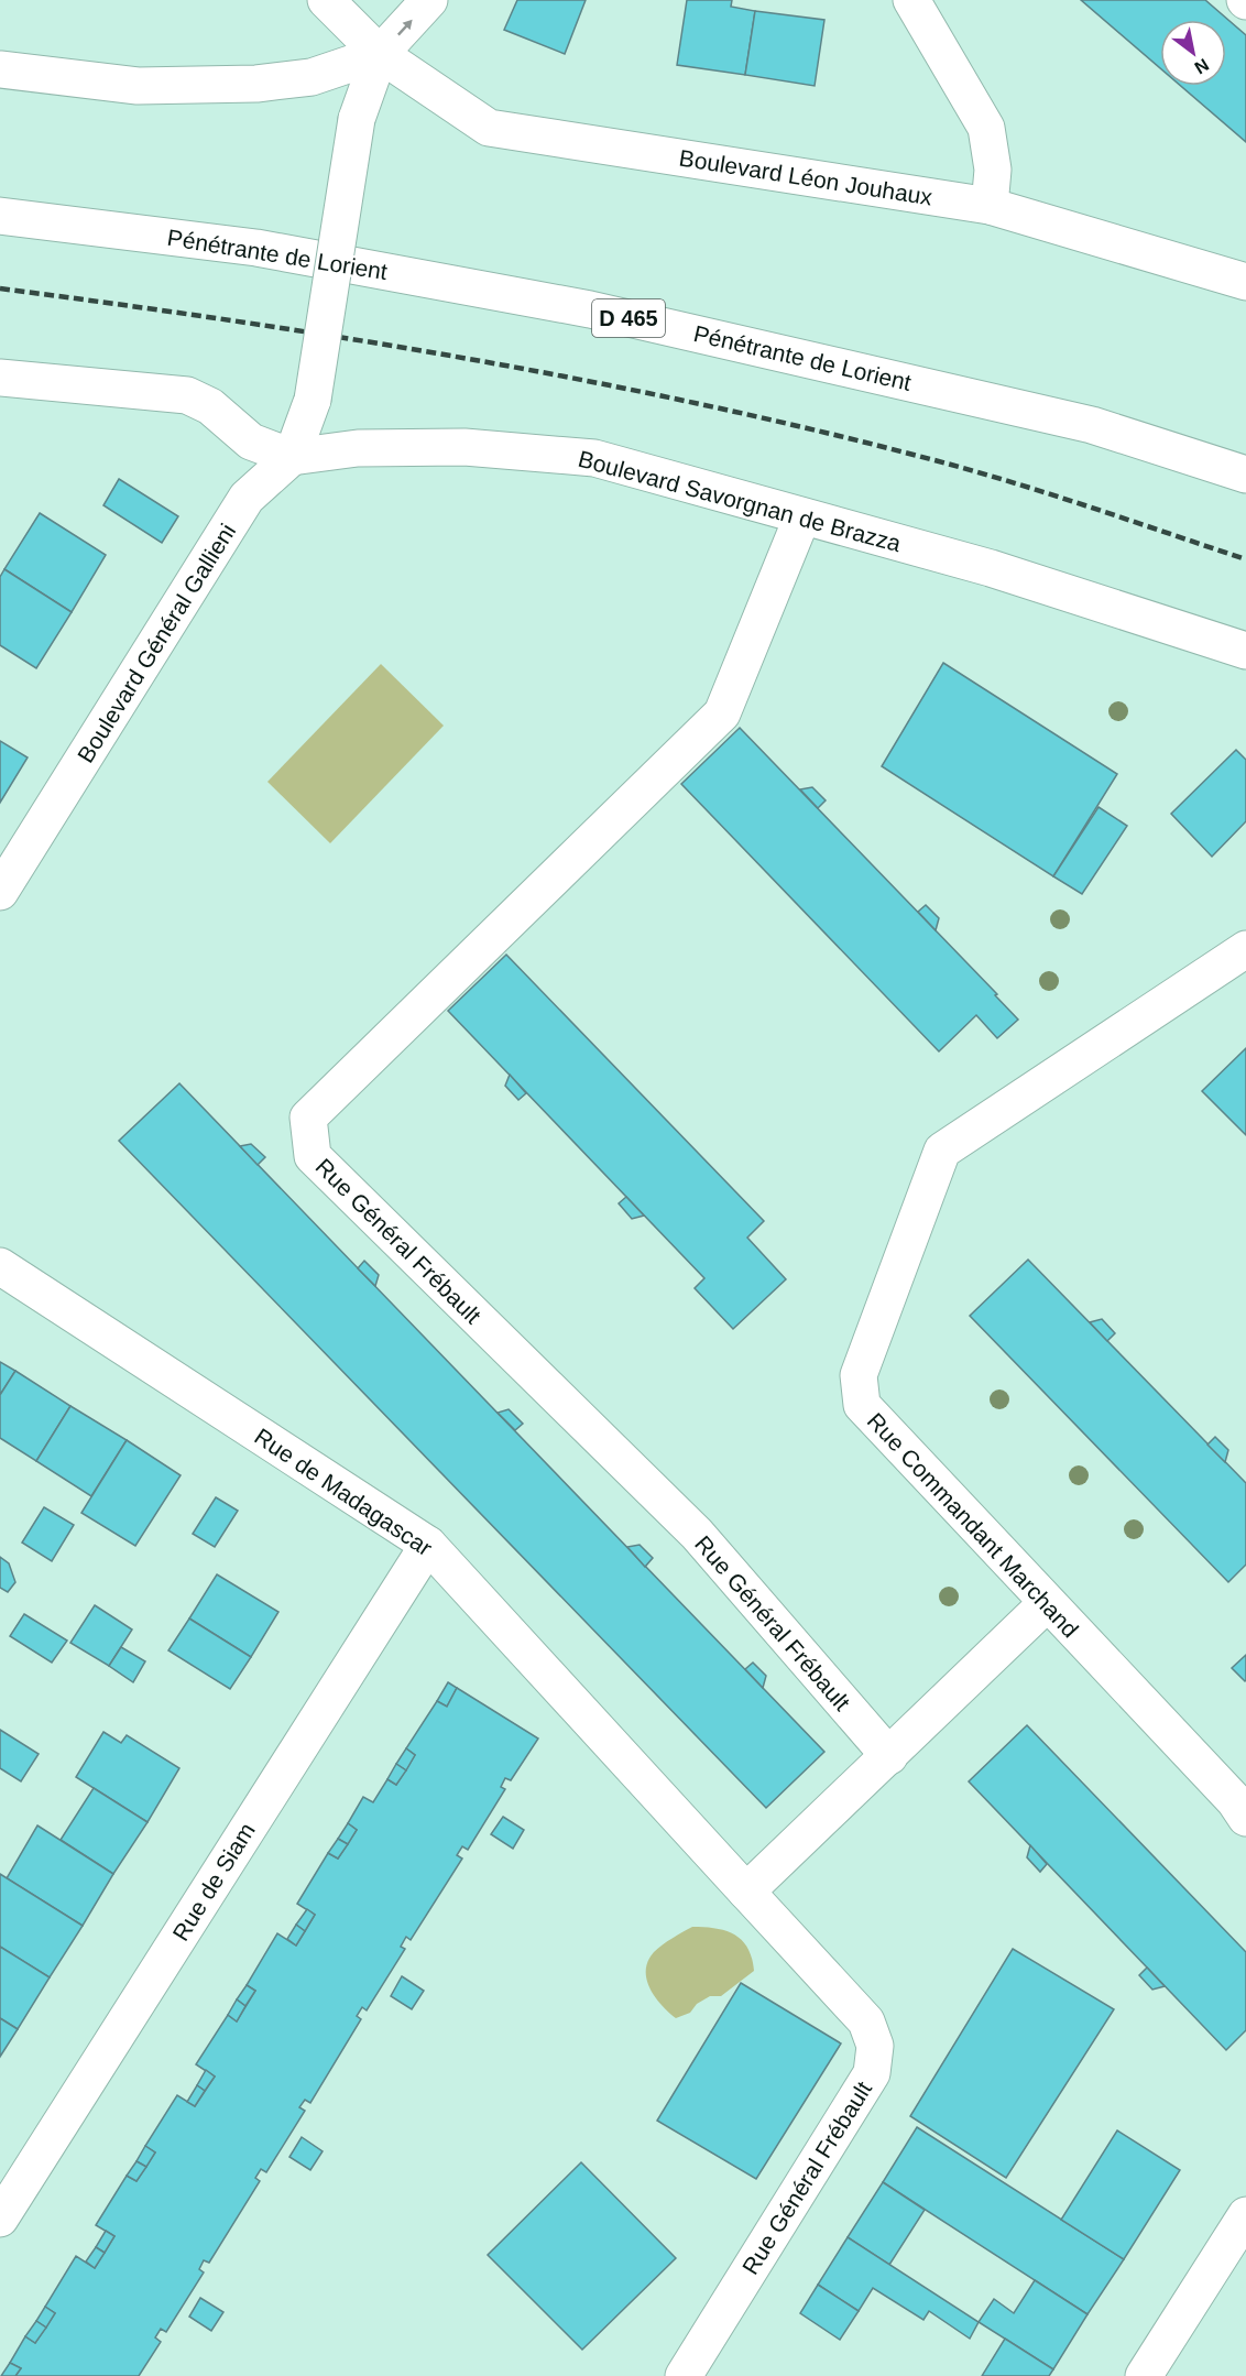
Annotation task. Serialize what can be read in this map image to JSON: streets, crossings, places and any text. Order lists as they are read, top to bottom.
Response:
{
  "streets": {
    "street": [
      "Boulevard Léon Jouhaux",
      "Pénétrante de Lorient",
      "D 465",
      "Boulevard Savorgnan de Brazza",
      "Boulevard Général Gallieni",
      "Rue Général Frébault",
      "Rue de Madagascar",
      "Rue Commandant Marchand",
      "Rue de Siam"
    ]
  },
  "crossings": [
    ["Boulevard Léon Jouhaux", "Boulevard Général Gallieni"],
    ["Boulevard Savorgnan de Brazza", "Boulevard Général Gallieni"],
    ["Boulevard Savorgnan de Brazza", "Rue Général Frébault"],
    ["Rue Général Frébault", "Rue de Madagascar"],
    ["Rue de Madagascar", "Rue de Siam"]
  ],
  "north": "bottom right"
}
